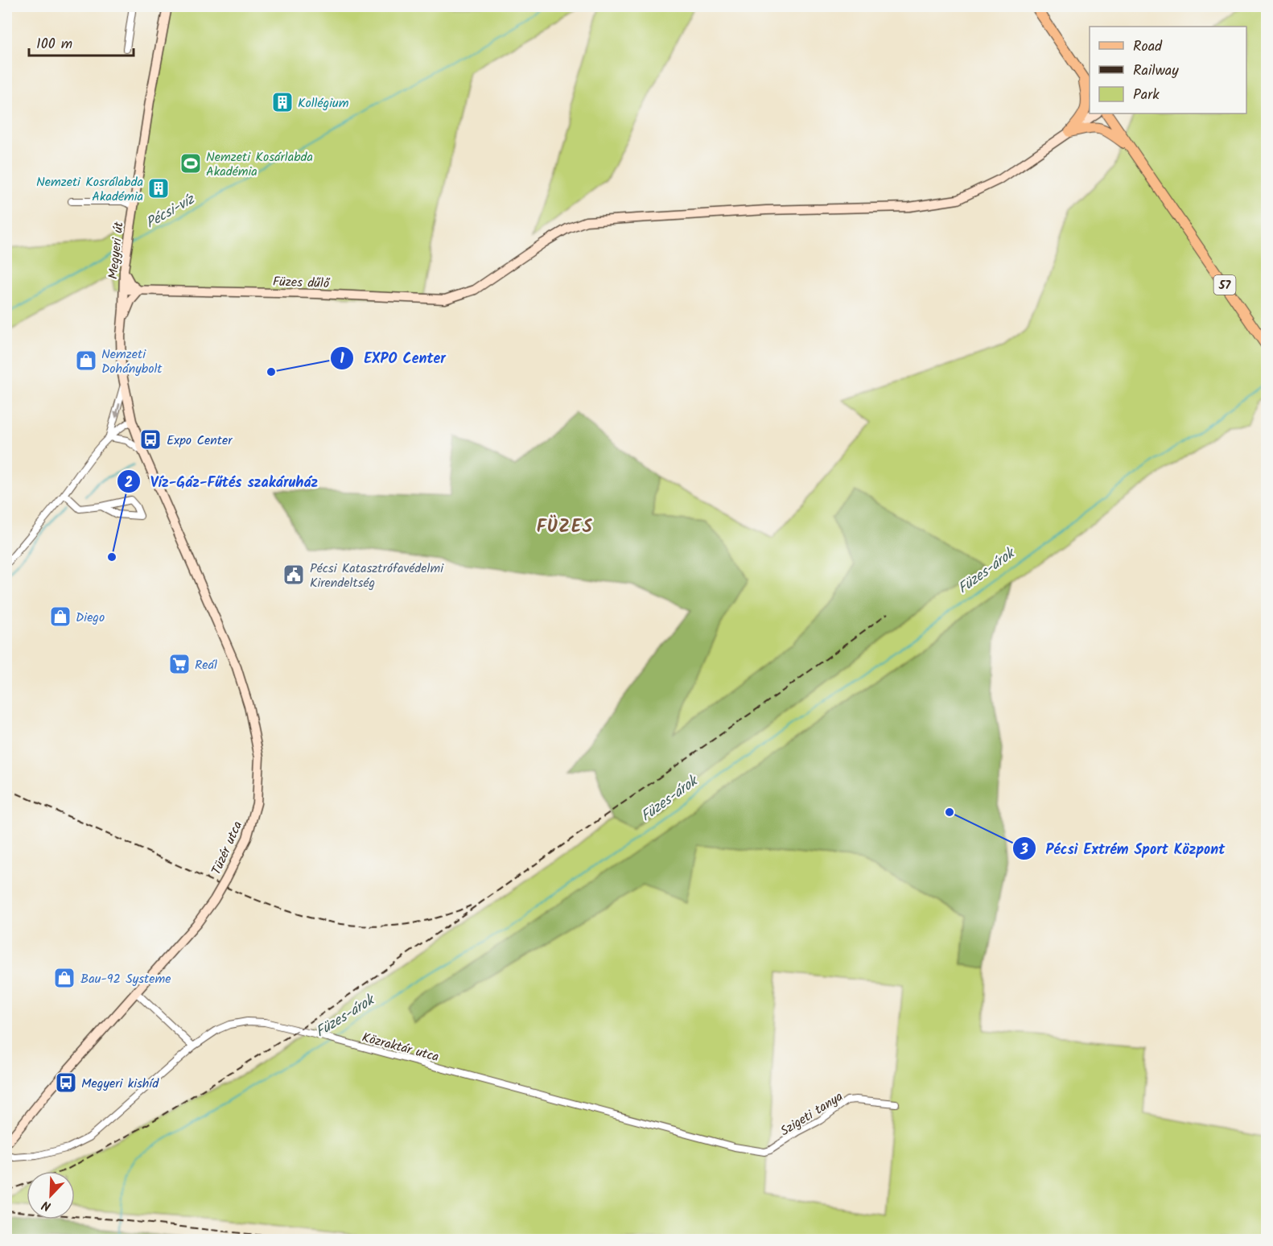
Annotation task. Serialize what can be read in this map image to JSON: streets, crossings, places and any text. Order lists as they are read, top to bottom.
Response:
{
  "streets": {
    "main road": ["57"],
    "street": [
      "Megyeri út",
      "Füzes dűlő",
      "Tüzér utca",
      "Közraktár utca",
      "Szigeti tanya"
    ]
  },
  "crossings": [
    ["Megyeri út", "Füzes dűlő"],
    ["Megyeri út", "Tüzér utca"],
    ["Közraktár utca", "Szigeti tanya"]
  ],
  "districts": ["FÜZES"],
  "water": ["Pécsi-víz", "Füzes-árok"],
  "places": {
    "building": ["Kollégium", "Nemzeti Kosrálabda Akadémia"],
    "sports": ["Nemzeti Kosárlabda Akadémia"],
    "shop": ["Nemzeti Dohánybolt", "Diego", "Bau-92 Systeme"],
    "other": ["EXPO Center", "Víz-Gáz-Fűtés szakáruház", "Pécsi Extrém Sport Központ"],
    "bus stop": ["Expo Center", "Megyeri kishíd"],
    "public building": ["Pécsi Katasztrófavédelmi Kirendeltség"],
    "supermarket": ["Reál"]
  },
  "legend": ["Road", "Railway", "Park"],
  "scale_bar": "100 m",
  "north": "bottom left"
}
